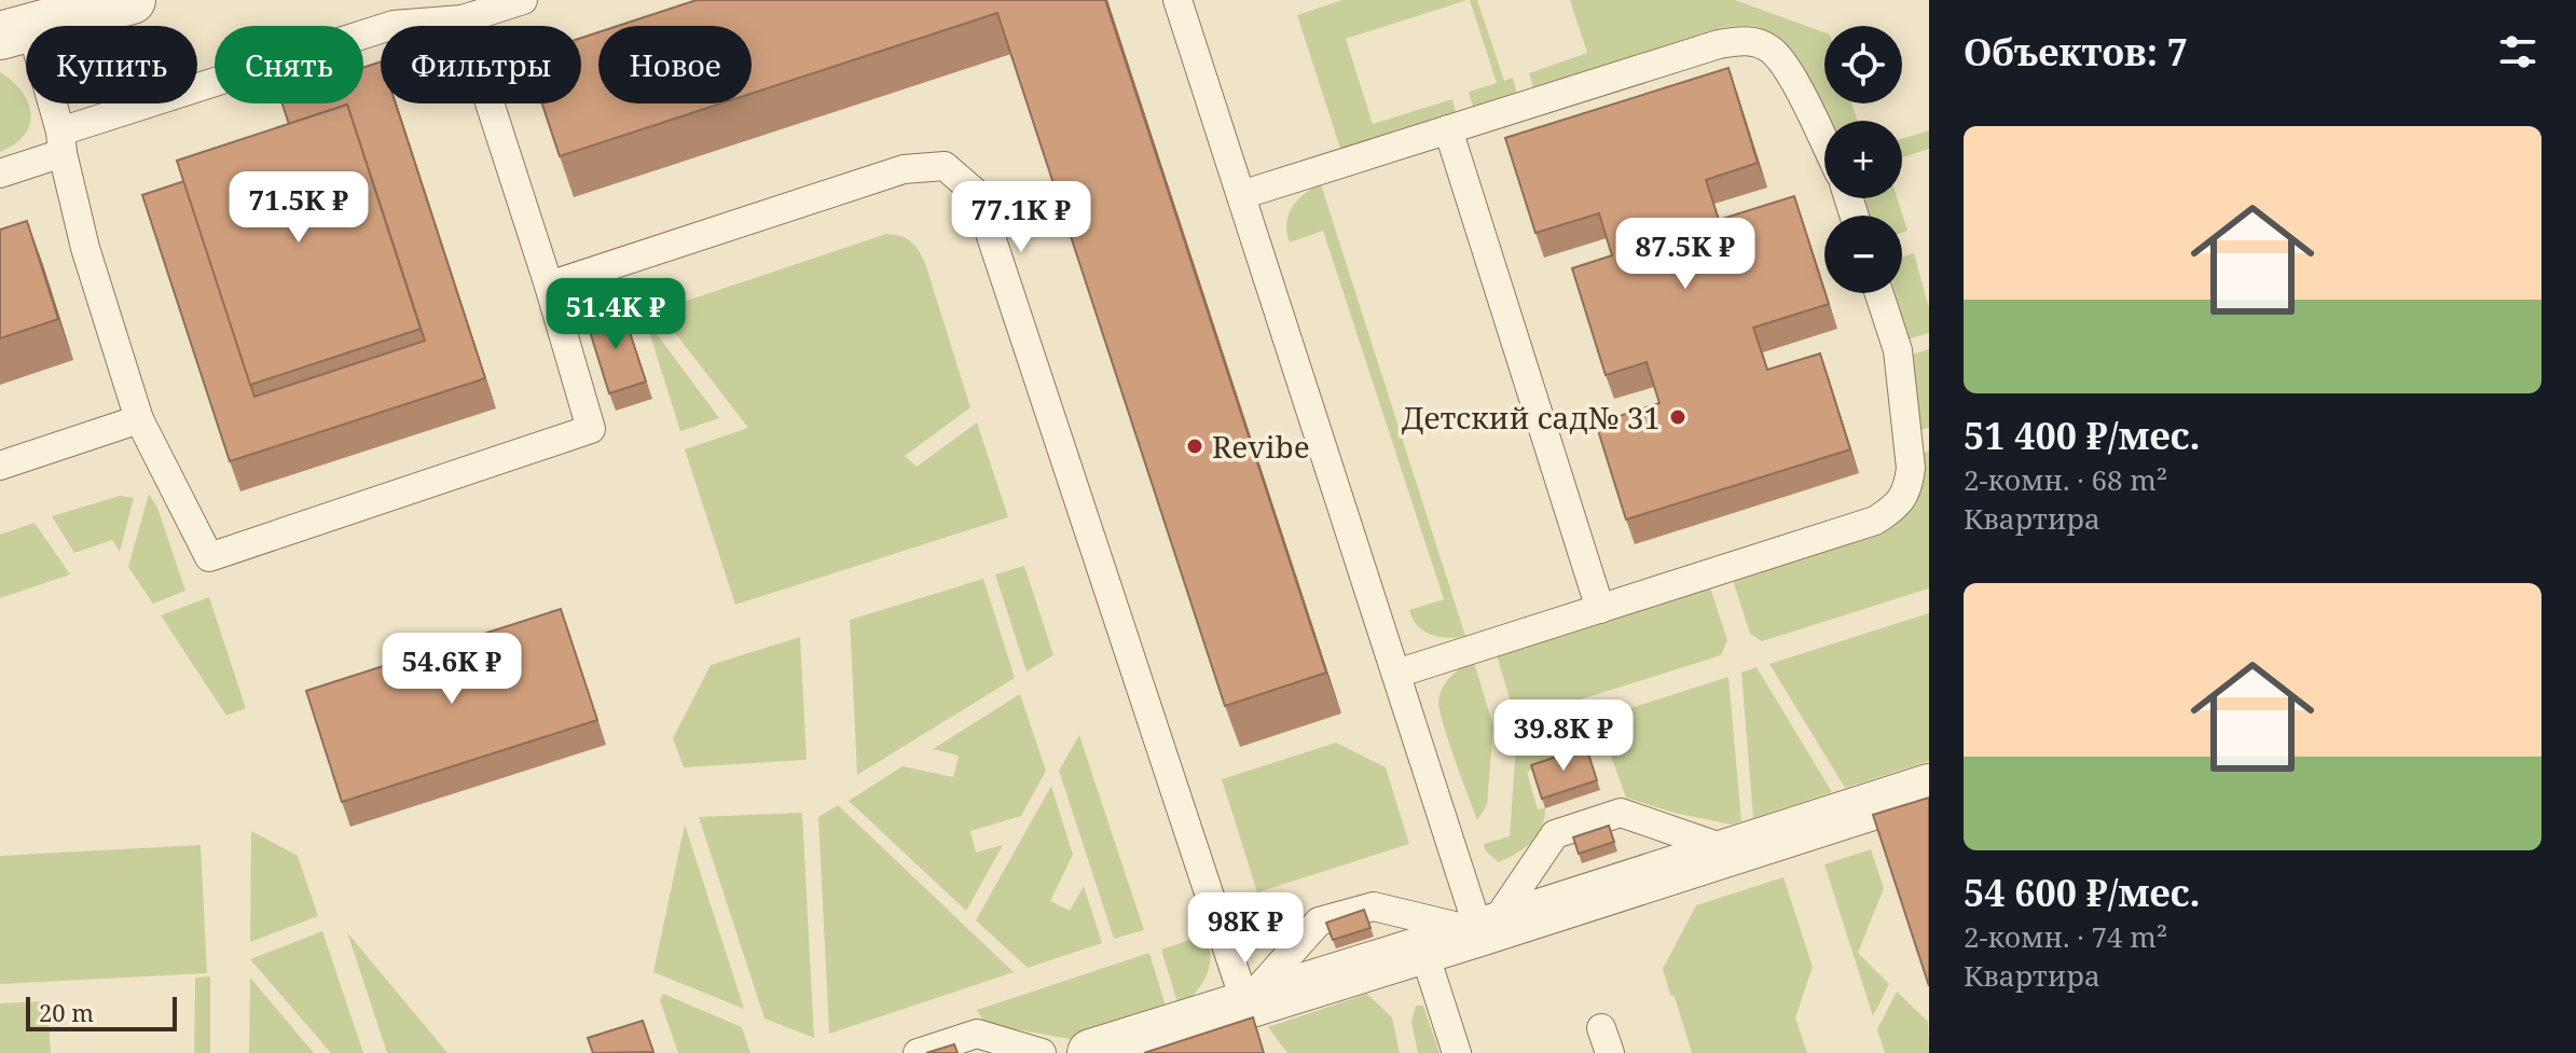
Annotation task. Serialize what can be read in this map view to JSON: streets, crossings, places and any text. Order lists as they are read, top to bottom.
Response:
{
  "places": ["Детский сад№ 31", "Revibe"],
  "scale_bar": "20 m",
  "page": {
    "heading": "Объектов: 7",
    "map_buttons": ["+", "−"],
    "chip": [
      "Купить",
      "Снять",
      "Фильтры",
      "Новое"
    ],
    "list": [
      {
        "name": "51 400 ₽/мес.",
        "note": "2-комн. · 68 m² · Квартира"
      },
      {
        "name": "54 600 ₽/мес.",
        "note": "2-комн. · 74 m² · Квартира"
      }
    ],
    "price": [
      "71.5K ₽",
      "77.1K ₽",
      "87.5K ₽",
      "51.4K ₽",
      "54.6K ₽",
      "39.8K ₽",
      "98K ₽"
    ],
    "scale": "20 m"
  }
}
